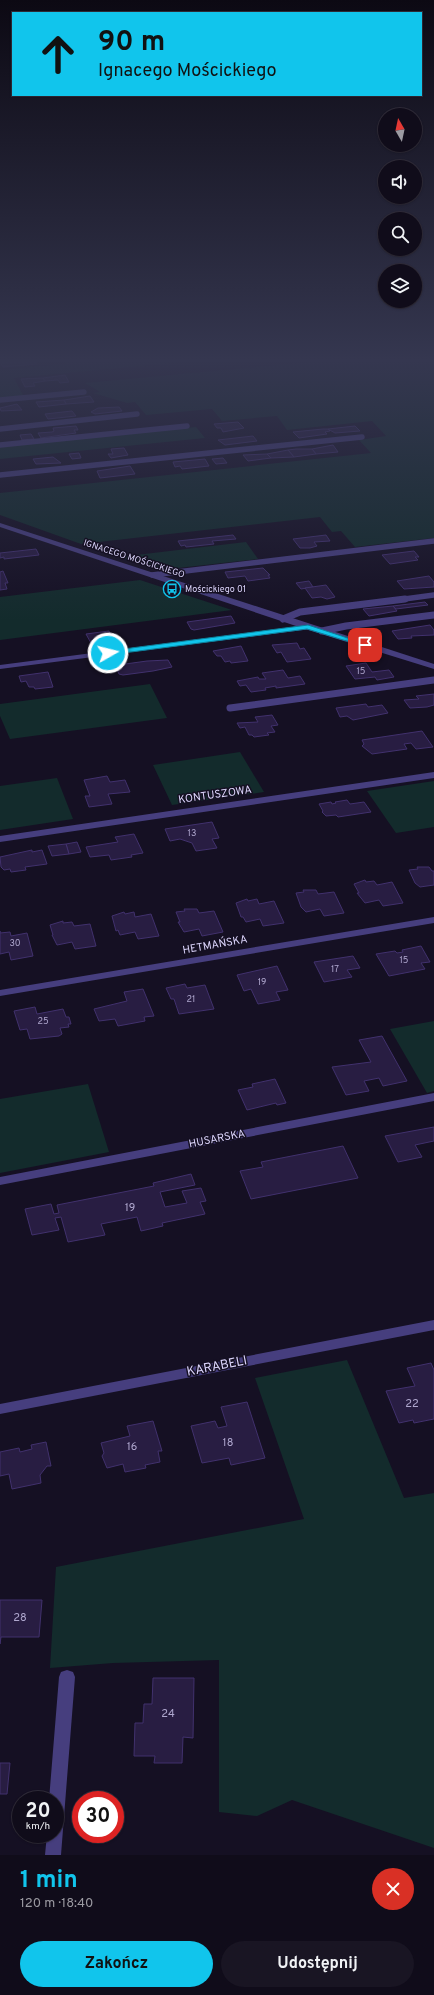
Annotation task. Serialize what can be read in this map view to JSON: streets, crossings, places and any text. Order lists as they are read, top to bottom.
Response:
{
  "streets": {
    "street": [
      "IGNACEGO MOŚCICKIEGO",
      "KONTUSZOWA",
      "HETMAŃSKA",
      "HUSARSKA",
      "KARABELI"
    ]
  },
  "places": {
    "bus stop": ["Mościckiego 01"]
  },
  "house_numbers": [
    "15",
    "13",
    "30",
    "15",
    "17",
    "19",
    "21",
    "25",
    "19",
    "22",
    "18",
    "16",
    "28",
    "24"
  ],
  "north": "top",
  "page": {
    "turn": ["90 m", "Ignacego Mościckiego"],
    "speed": "20 km/h",
    "limit": "30",
    "heading": ["1 min", "120 m · 18:40"],
    "buttons": ["Zakończ", "Udostępnij"]
  }
}
